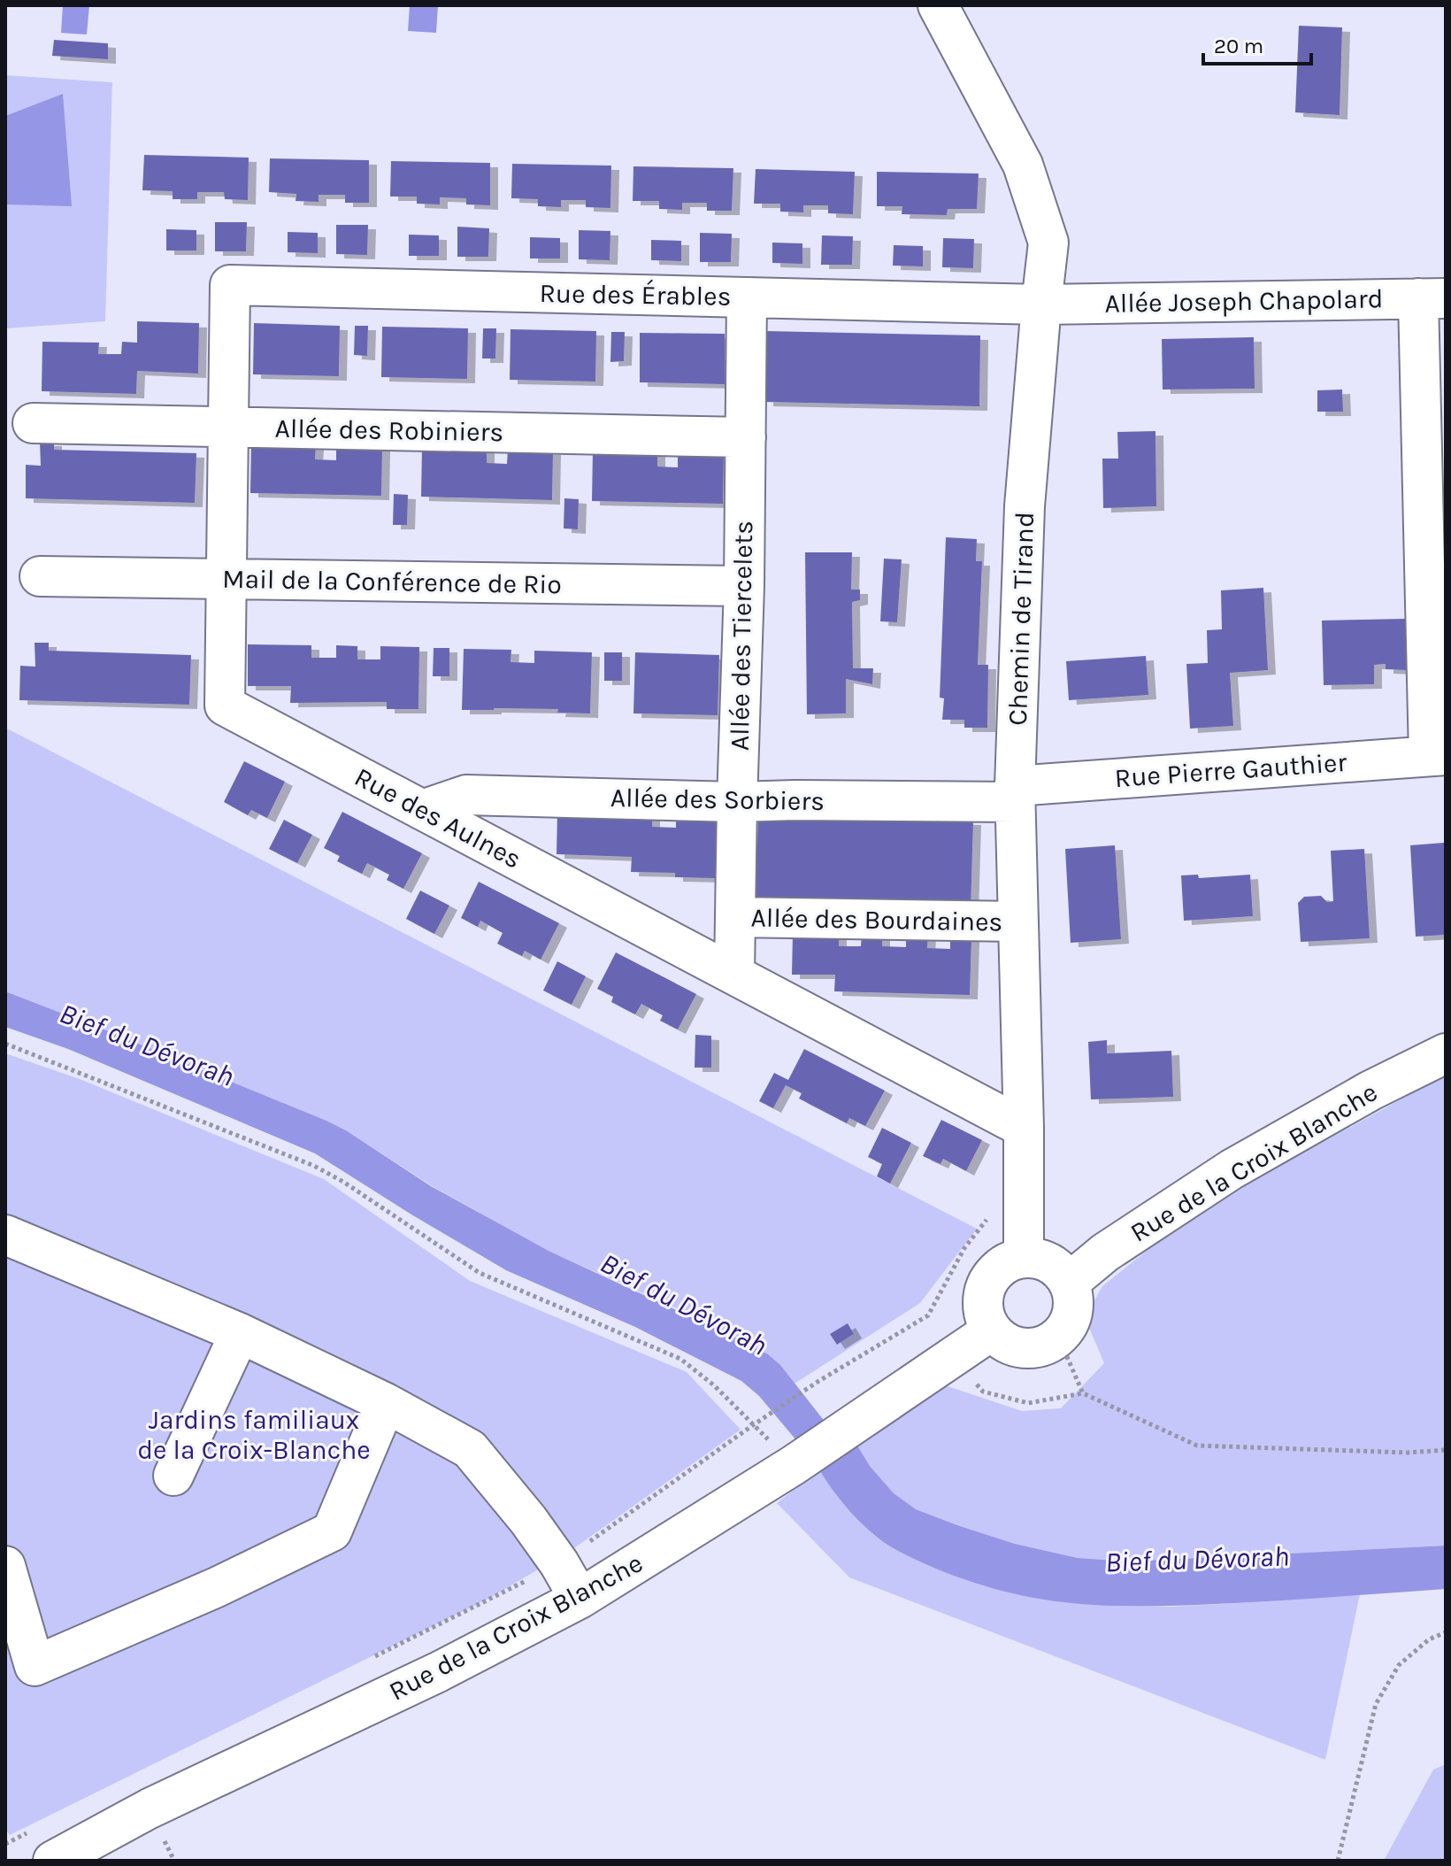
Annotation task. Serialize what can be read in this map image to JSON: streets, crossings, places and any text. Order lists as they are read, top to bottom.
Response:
{
  "streets": {
    "street": [
      "Rue des Érables",
      "Allée Joseph Chapolard",
      "Allée des Robiniers",
      "Mail de la Conférence de Rio",
      "Chemin de Tirand",
      "Allée des Tiercelets",
      "Rue Pierre Gauthier",
      "Allée des Sorbiers",
      "Rue des Aulnes",
      "Allée des Bourdaines",
      "Rue de la Croix Blanche"
    ]
  },
  "crossings": [
    ["Rue des Érables", "Allée Joseph Chapolard"],
    ["Rue des Érables", "Chemin de Tirand"],
    ["Rue des Érables", "Allée des Tiercelets"],
    ["Rue des Érables", "Rue des Aulnes"],
    ["Allée Joseph Chapolard", "Chemin de Tirand"],
    ["Allée des Robiniers", "Allée des Tiercelets"],
    ["Allée des Robiniers", "Rue des Aulnes"],
    ["Mail de la Conférence de Rio", "Allée des Tiercelets"],
    ["Mail de la Conférence de Rio", "Rue des Aulnes"],
    ["Chemin de Tirand", "Rue Pierre Gauthier"],
    ["Chemin de Tirand", "Allée des Sorbiers"],
    ["Chemin de Tirand", "Rue des Aulnes"],
    ["Chemin de Tirand", "Allée des Bourdaines"],
    ["Chemin de Tirand", "Rue de la Croix Blanche"],
    ["Allée des Tiercelets", "Allée des Sorbiers"],
    ["Allée des Tiercelets", "Rue des Aulnes"],
    ["Allée des Tiercelets", "Allée des Bourdaines"],
    ["Rue Pierre Gauthier", "Allée des Sorbiers"],
    ["Allée des Sorbiers", "Rue des Aulnes"]
  ],
  "water": ["Bief du Dévorah"],
  "parks": ["Jardins familiaux de la Croix-Blanche"],
  "scale_bar": "20 m"
}
